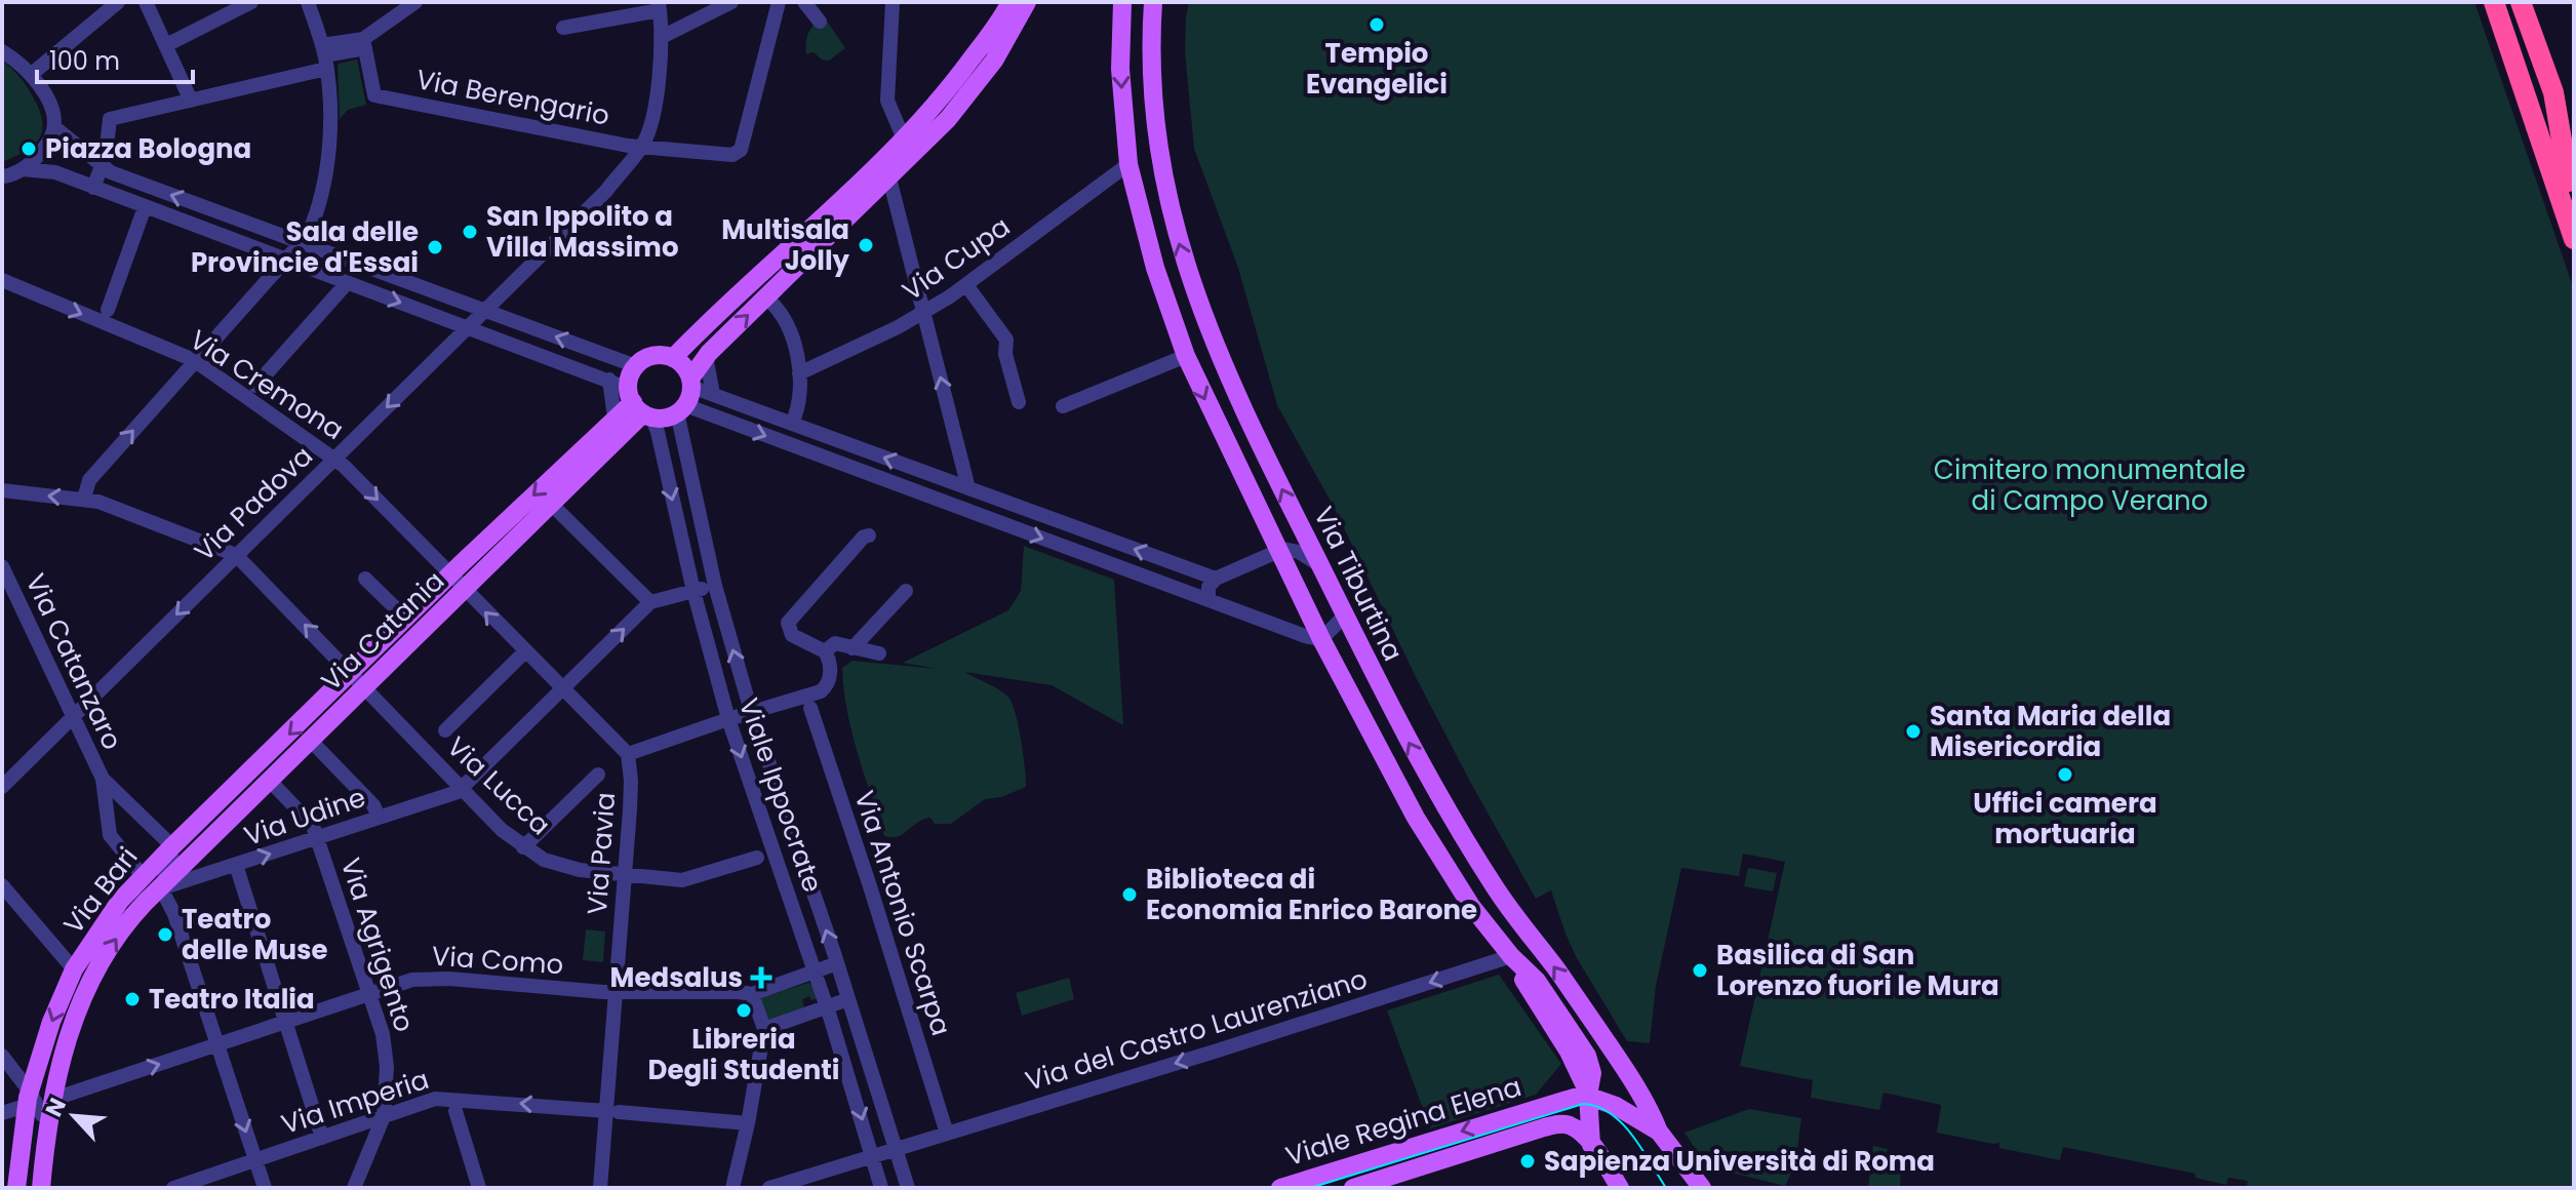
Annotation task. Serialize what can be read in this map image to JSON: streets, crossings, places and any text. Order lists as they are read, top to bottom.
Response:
{
  "streets": {
    "main road": [
      "Via Tiburtina",
      "Via Catania",
      "Via Bari",
      "Viale Regina Elena"
    ],
    "street": [
      "Via Berengario",
      "Via Cupa",
      "Via Cremona",
      "Via Padova",
      "Via Catanzaro",
      "Via Lucca",
      "Viale Ippocrate",
      "Via Udine",
      "Via Pavia",
      "Via Antonio Scarpa",
      "Via Agrigento",
      "Via Como",
      "Via del Castro Laurenziano",
      "Via Imperia"
    ]
  },
  "crossings": [
    ["Via Berengario", "Via Padova"],
    ["Via Cremona", "Via Padova"],
    ["Via Cremona", "Via Catania"],
    ["Via Cremona", "Via Pavia"],
    ["Via Padova", "Via Catanzaro"],
    ["Via Padova", "Via Lucca"],
    ["Via Catania", "Via Lucca"],
    ["Via Catania", "Viale Ippocrate"],
    ["Via Catania", "Via Udine"],
    ["Via Catania", "Via Pavia"],
    ["Via Catania", "Via Bari"],
    ["Via Catania", "Via Agrigento"],
    ["Via Lucca", "Via Udine"],
    ["Via Lucca", "Via Pavia"],
    ["Viale Ippocrate", "Via del Castro Laurenziano"],
    ["Via Udine", "Via Bari"],
    ["Via Udine", "Via Agrigento"],
    ["Via Pavia", "Via Como"],
    ["Via Pavia", "Via Imperia"],
    ["Via Bari", "Via Como"],
    ["Via Antonio Scarpa", "Via del Castro Laurenziano"],
    ["Via Agrigento", "Via Como"],
    ["Via Agrigento", "Via Imperia"]
  ],
  "one_way": ["Via del Castro Laurenziano", "Via Imperia"],
  "parks": ["Cimitero monumentale di Campo Verano"],
  "places": {
    "other": [
      "Tempio Evangelici",
      "Piazza Bologna",
      "San Ippolito a Villa Massimo",
      "Multisala Jolly",
      "Sala delle Provincie d'Essai",
      "Santa Maria della Misericordia",
      "Uffici camera mortuaria",
      "Biblioteca di Economia Enrico Barone",
      "Teatro delle Muse",
      "Basilica di San Lorenzo fuori le Mura",
      "Teatro Italia",
      "Libreria Degli Studenti",
      "Sapienza Università di Roma"
    ],
    "health": ["Medsalus"]
  },
  "scale_bar": "100 m",
  "north": "top left"
}
